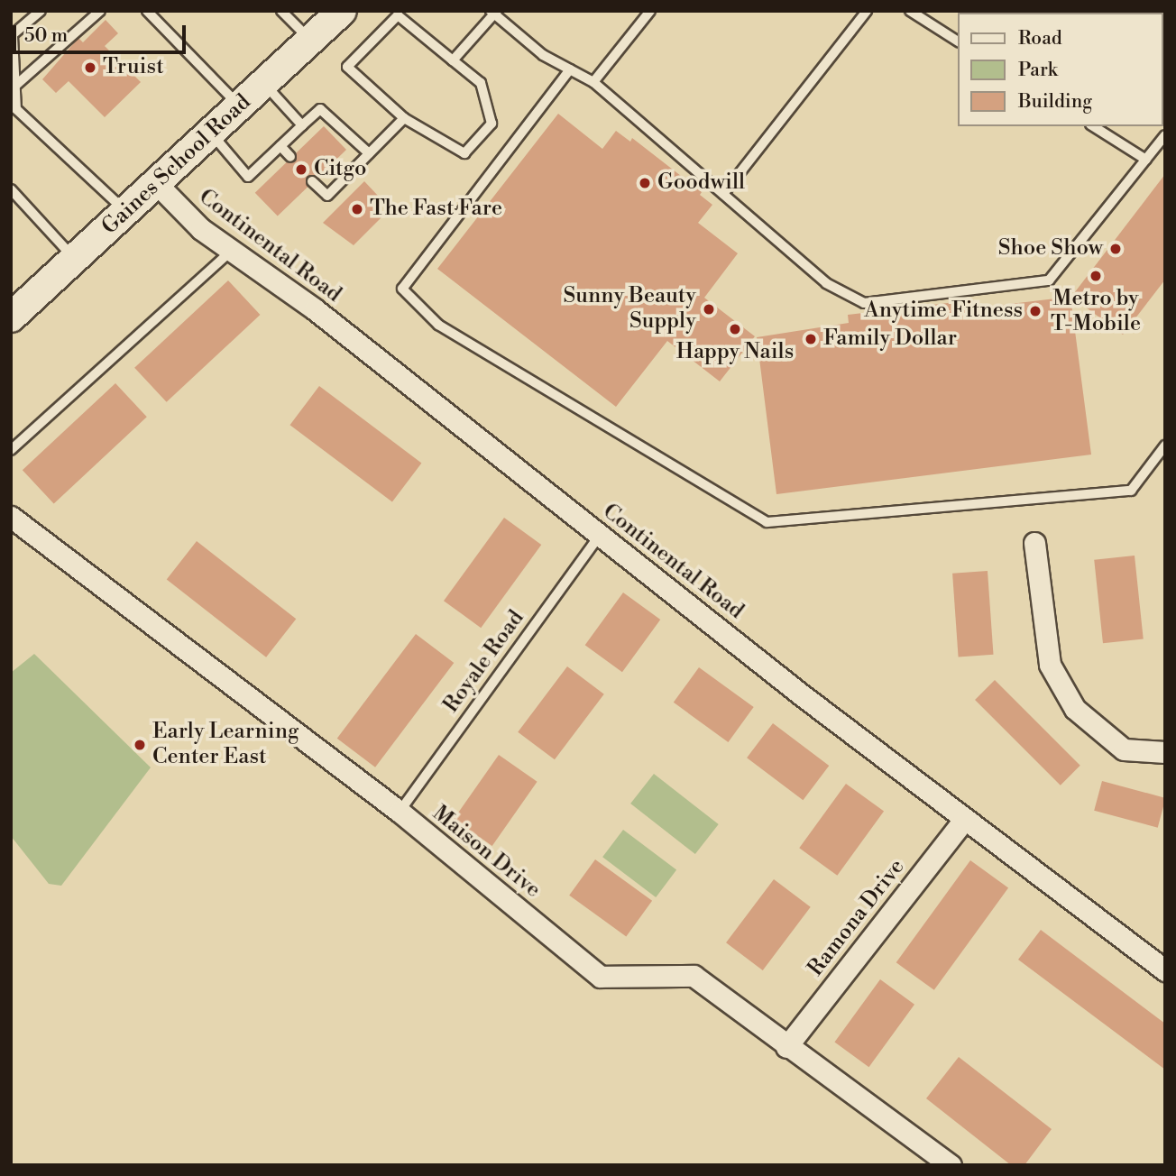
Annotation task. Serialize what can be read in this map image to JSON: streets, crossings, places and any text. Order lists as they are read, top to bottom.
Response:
{
  "streets": {
    "main road": ["Gaines School Road"],
    "street": ["Continental Road", "Maison Drive", "Ramona Drive"],
    "lane": ["Royale Road"]
  },
  "crossings": [
    ["Gaines School Road", "Continental Road"],
    ["Continental Road", "Royale Road"],
    ["Continental Road", "Ramona Drive"],
    ["Royale Road", "Maison Drive"],
    ["Maison Drive", "Ramona Drive"]
  ],
  "places": [
    "Truist",
    "Citgo",
    "Goodwill",
    "The Fast Fare",
    "Shoe Show",
    "Metro by T-Mobile",
    "Sunny Beauty Supply",
    "Anytime Fitness",
    "Happy Nails",
    "Family Dollar",
    "Early Learning Center East"
  ],
  "legend": ["Road", "Park", "Building"],
  "scale_bar": "50 m"
}
